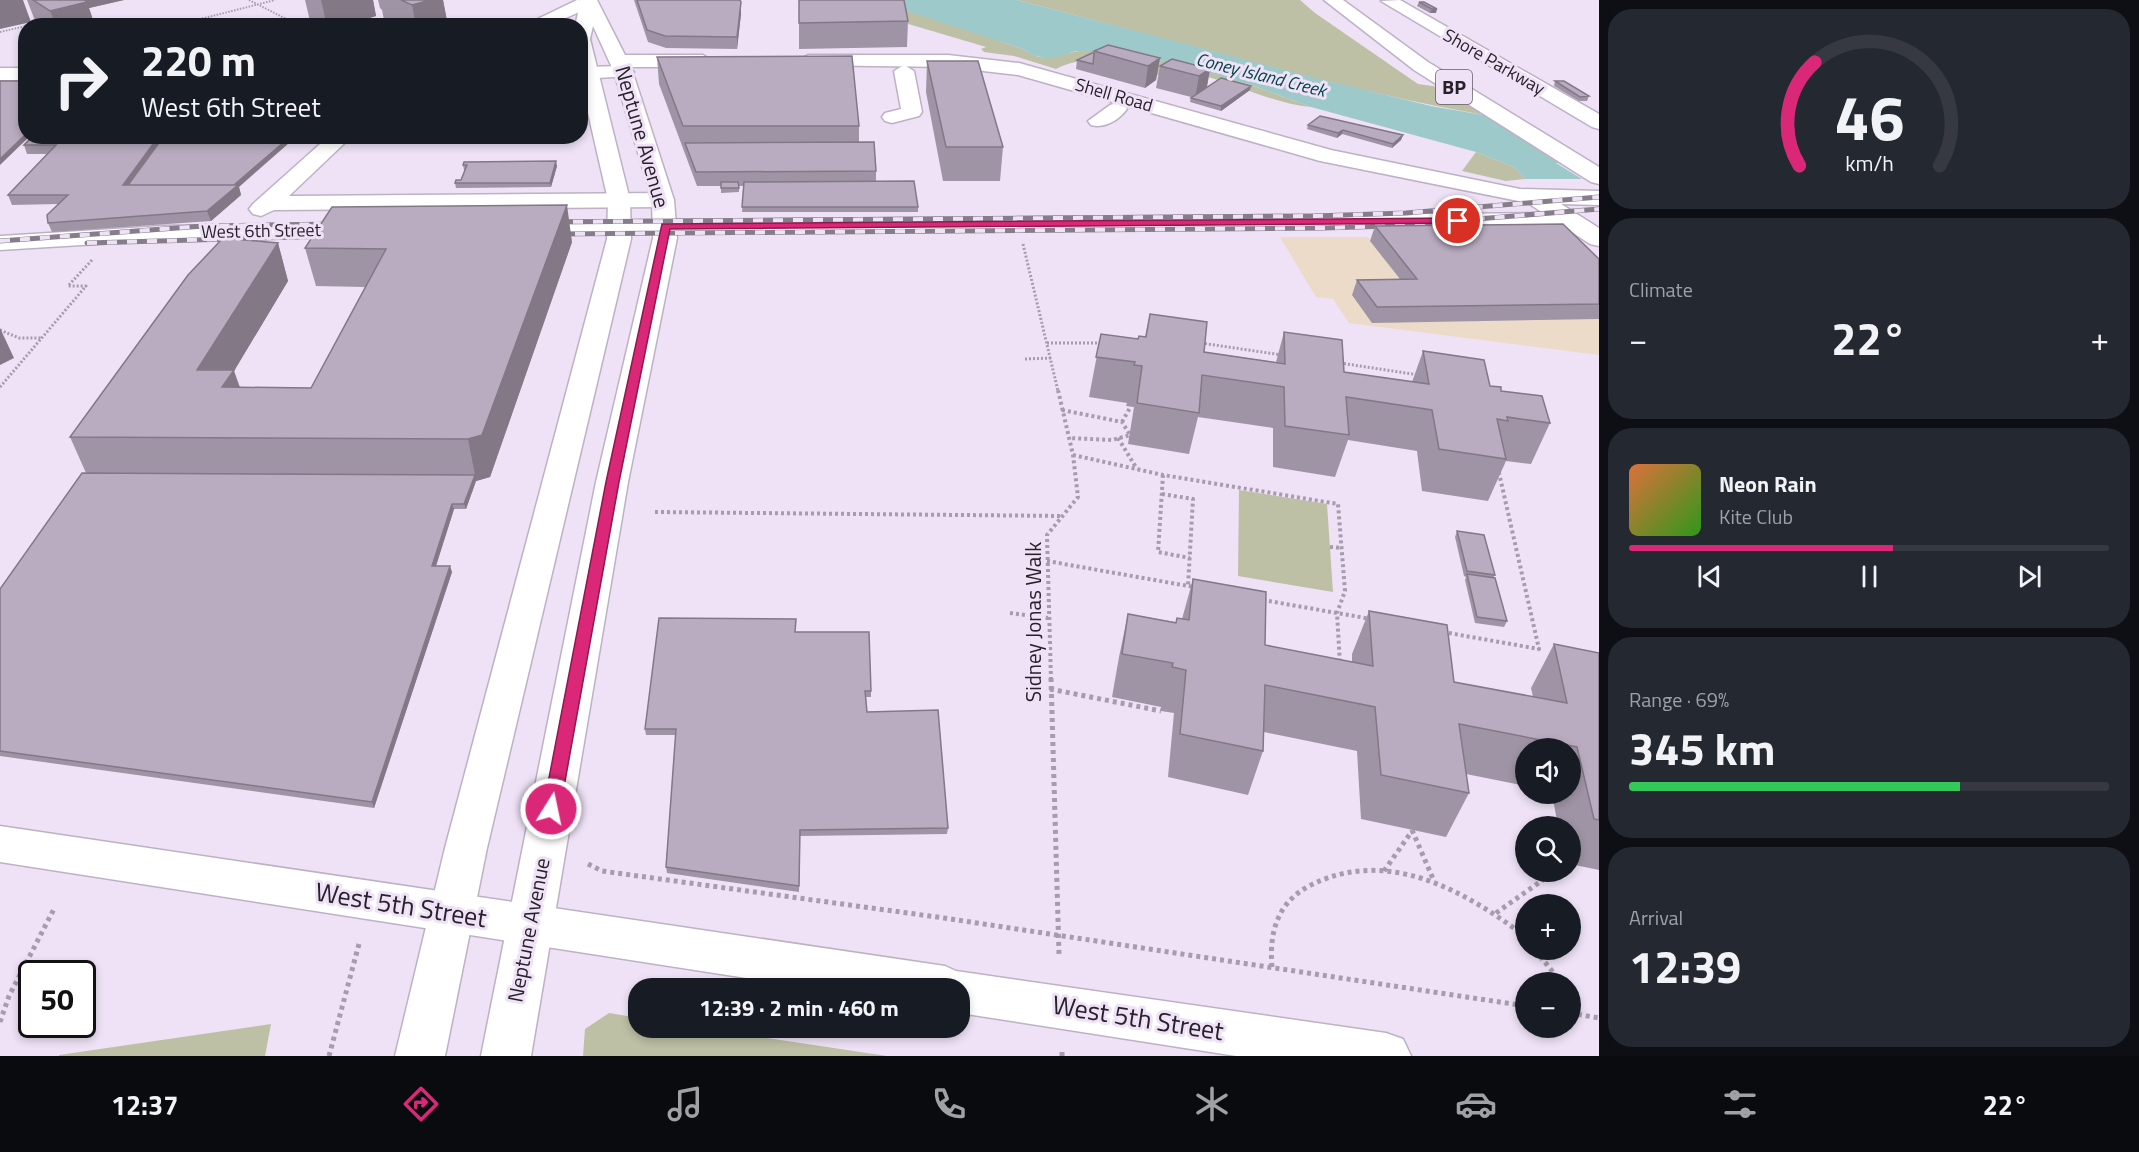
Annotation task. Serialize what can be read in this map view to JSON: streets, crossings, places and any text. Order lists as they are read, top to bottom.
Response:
{
  "streets": {
    "main road": [
      "Shore Parkway",
      "BP",
      "Shell Road",
      "Neptune Avenue",
      "West 6th Street",
      "West 5th Street"
    ],
    "path": ["Sidney Jonas Walk"]
  },
  "crossings": [
    ["Shell Road", "West 6th Street"],
    ["Neptune Avenue", "West 6th Street"],
    ["Neptune Avenue", "West 5th Street"]
  ],
  "water": ["Coney Island Creek"],
  "page": {
    "turn": ["220 m", "West 6th Street"],
    "tile": [
      "Climate",
      ["Range · 69%", "345 km"],
      ["Arrival", "12:39"]
    ],
    "heat": ["−", "22°", "+"],
    "song": ["Neon Rain", "Kite Club"],
    "map_buttons": ["+", "−"],
    "limit": "50",
    "trip": "12:39 · 2 min · 460 m",
    "tabs": ["12:37", "22°"],
    "gauge": ["46", "km/h"]
  }
}
